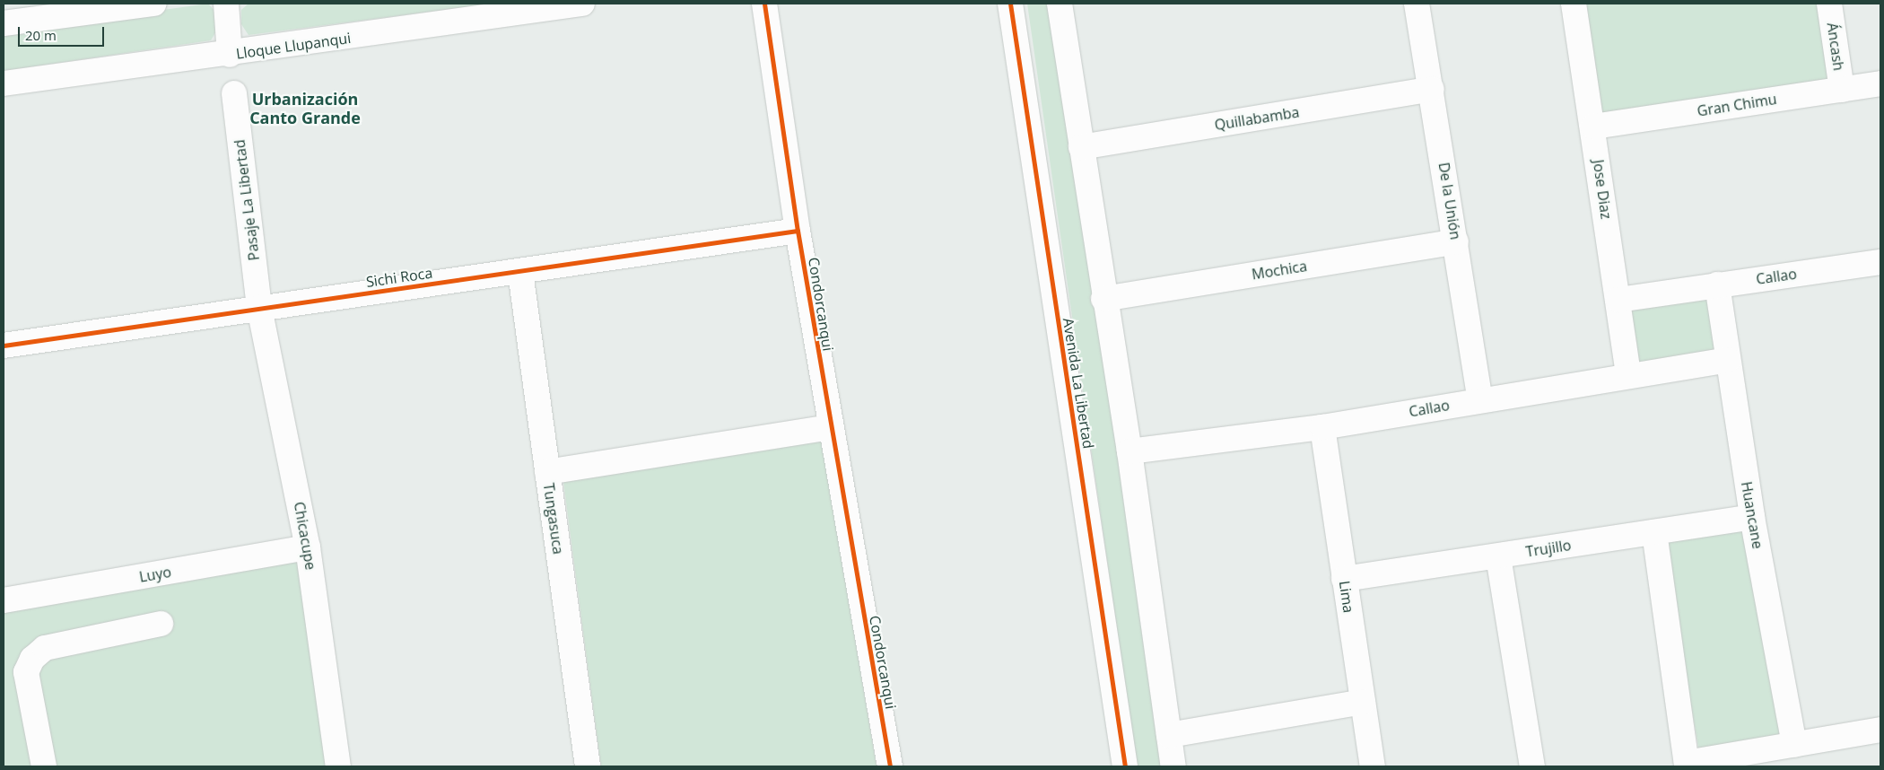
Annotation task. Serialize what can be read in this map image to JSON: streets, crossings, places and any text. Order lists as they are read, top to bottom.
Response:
{
  "streets": {
    "street": [
      "Lloque Llupanqui",
      "Áncash",
      "Gran Chimu",
      "Quillabamba",
      "Jose Diaz",
      "Pasaje La Libertad",
      "De la Unión",
      "Mochica",
      "Callao",
      "Sichi Roca",
      "Condorcanqui",
      "Avenida La Libertad",
      "Huancane",
      "Tungasuca",
      "Chicacupe",
      "Trujillo",
      "Luyo",
      "Lima"
    ]
  },
  "crossings": [
    ["Áncash", "Gran Chimu"],
    ["Gran Chimu", "Jose Diaz"],
    ["Quillabamba", "De la Unión"],
    ["Jose Diaz", "Callao"],
    ["Pasaje La Libertad", "Sichi Roca"],
    ["Pasaje La Libertad", "Chicacupe"],
    ["De la Unión", "Mochica"],
    ["De la Unión", "Callao"],
    ["Callao", "Huancane"],
    ["Callao", "Lima"],
    ["Sichi Roca", "Condorcanqui"],
    ["Sichi Roca", "Tungasuca"],
    ["Sichi Roca", "Chicacupe"],
    ["Huancane", "Trujillo"],
    ["Chicacupe", "Luyo"],
    ["Trujillo", "Lima"]
  ],
  "districts": ["Urbanización Canto Grande"],
  "scale_bar": "20 m"
}
